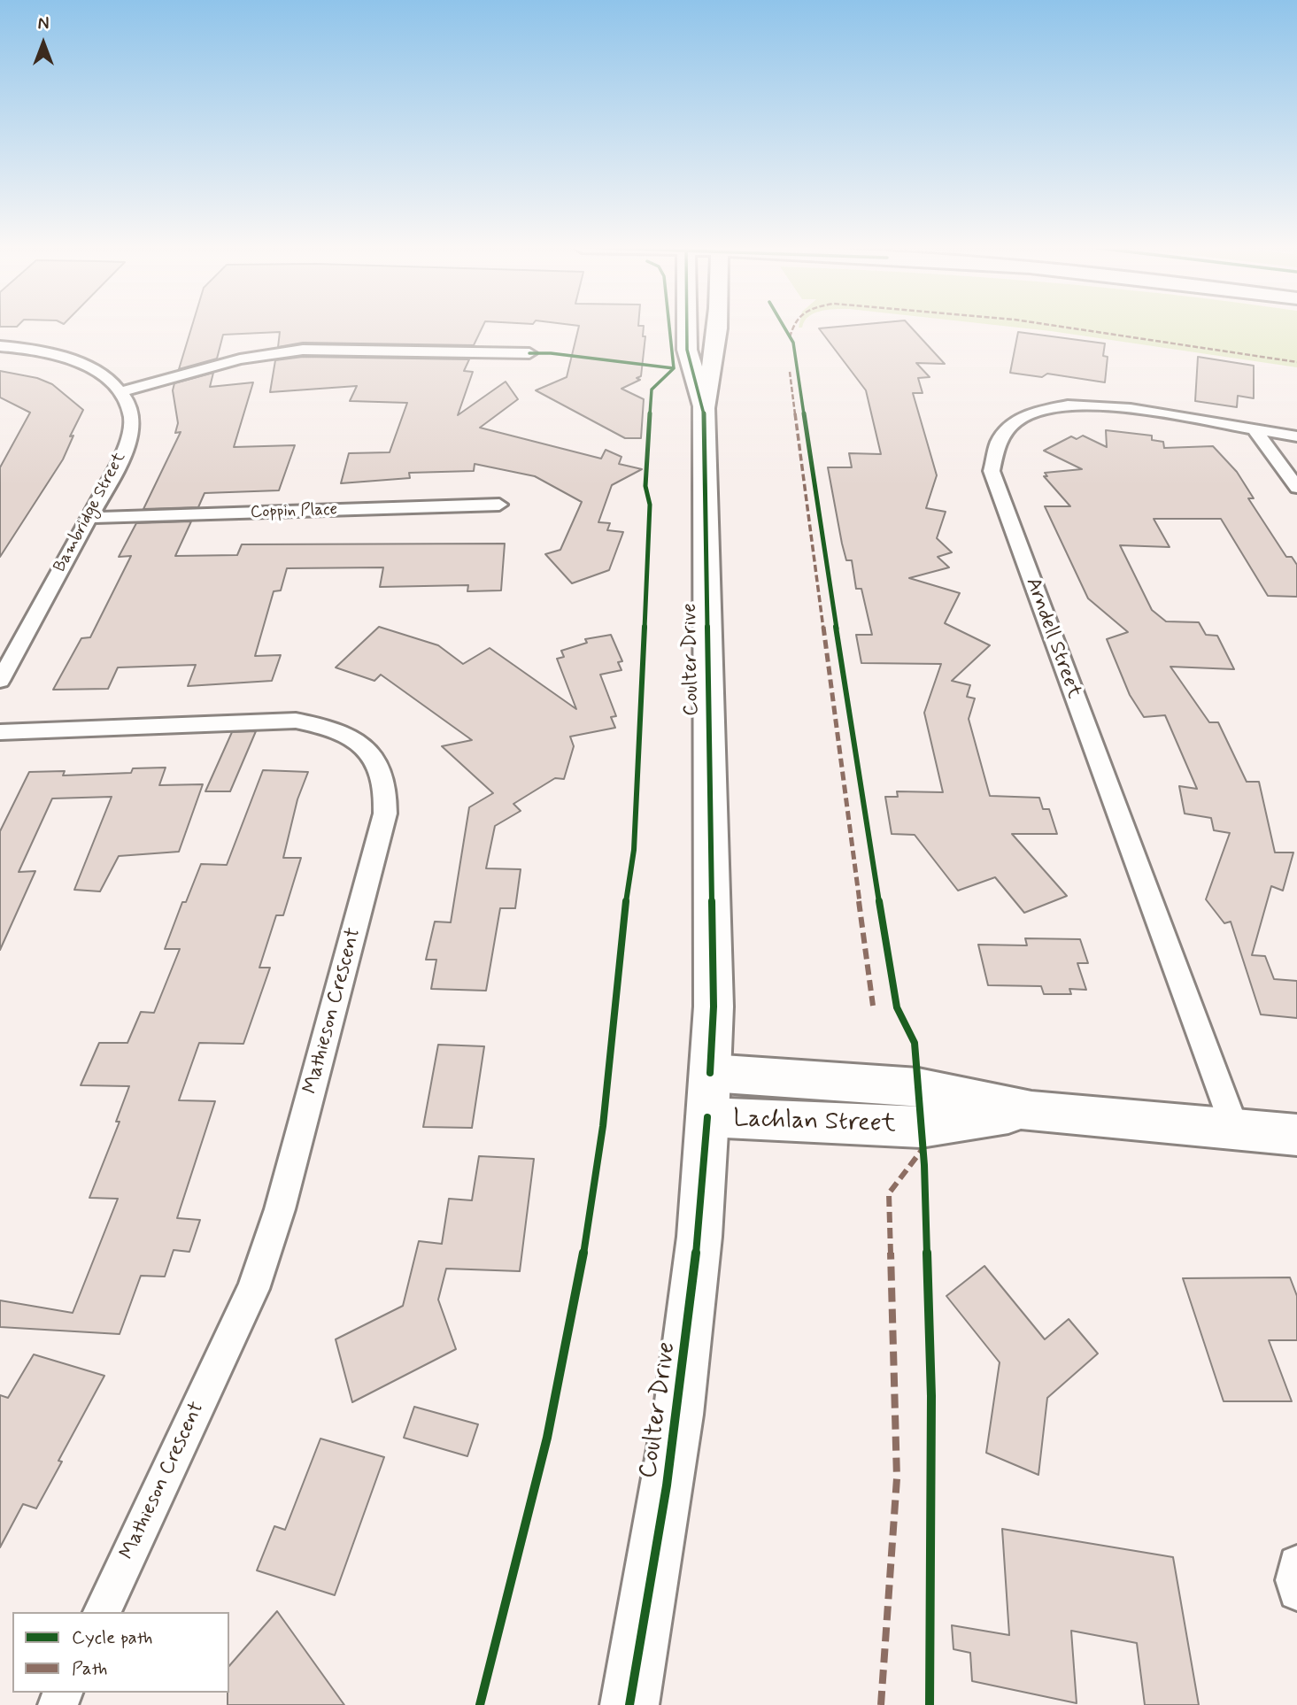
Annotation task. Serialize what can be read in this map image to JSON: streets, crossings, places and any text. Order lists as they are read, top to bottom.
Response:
{
  "streets": {
    "main road": ["Coulter Drive", "Lachlan Street"],
    "street": [
      "Coppin Place",
      "Bambridge Street",
      "Arndell Street",
      "Mathieson Crescent"
    ]
  },
  "crossings": [
    ["Coppin Place", "Bambridge Street"],
    ["Arndell Street", "Lachlan Street"],
    ["Coulter Drive", "Lachlan Street"]
  ],
  "legend": ["Cycle path", "Path"],
  "north": "top"
}
